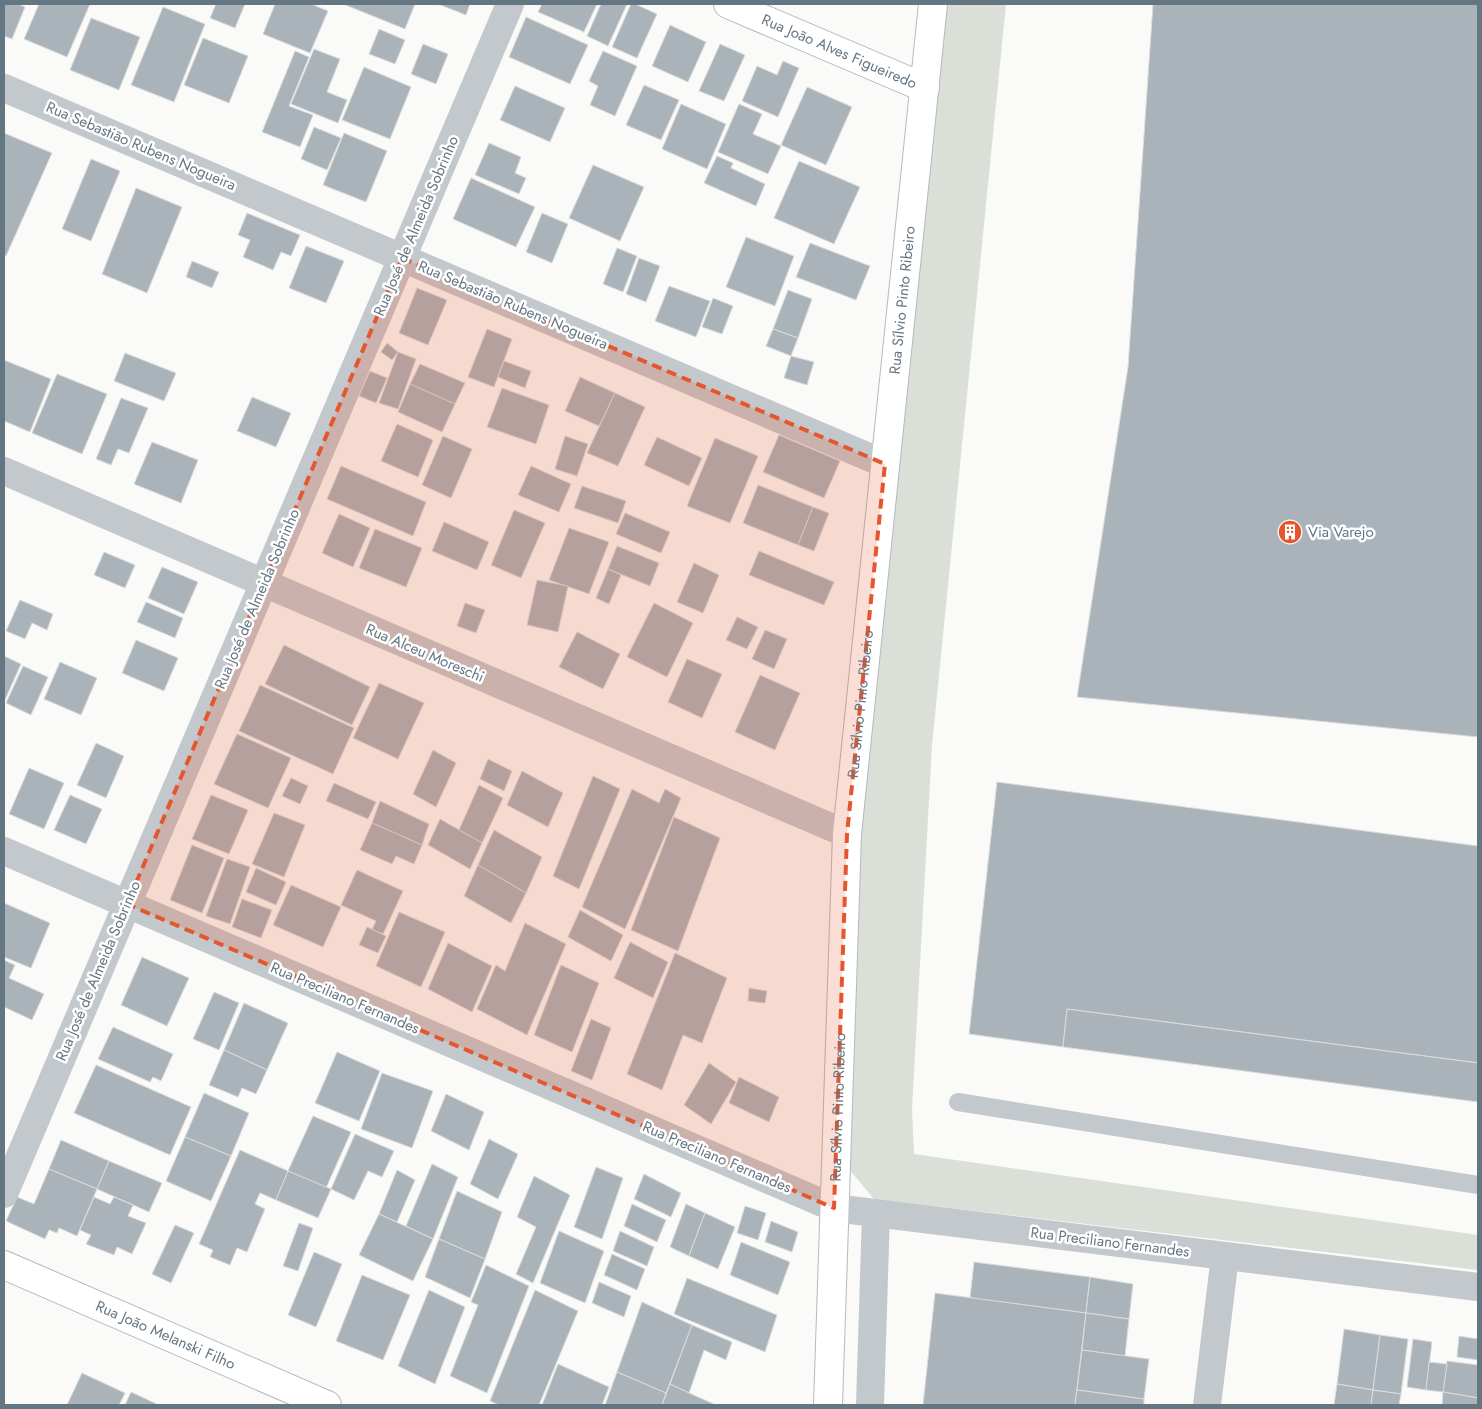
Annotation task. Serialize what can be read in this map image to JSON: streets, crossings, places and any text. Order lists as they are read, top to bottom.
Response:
{
  "streets": {
    "street": [
      "Rua João Alves Figueiredo",
      "Rua Sebastião Rubens Nogueira",
      "Rua José de Almeida Sobrinho",
      "Rua Sílvio Pinto Ribeiro",
      "Rua Alceu Moreschi",
      "Rua Preciliano Fernandes",
      "Rua João Melanski Filho"
    ]
  },
  "crossings": [
    ["Rua João Alves Figueiredo", "Rua Sílvio Pinto Ribeiro"],
    ["Rua Sebastião Rubens Nogueira", "Rua José de Almeida Sobrinho"],
    ["Rua Sebastião Rubens Nogueira", "Rua Sílvio Pinto Ribeiro"],
    ["Rua José de Almeida Sobrinho", "Rua Alceu Moreschi"],
    ["Rua José de Almeida Sobrinho", "Rua Preciliano Fernandes"],
    ["Rua Sílvio Pinto Ribeiro", "Rua Alceu Moreschi"],
    ["Rua Sílvio Pinto Ribeiro", "Rua Preciliano Fernandes"]
  ],
  "places": {
    "building": ["Via Varejo"]
  }
}
